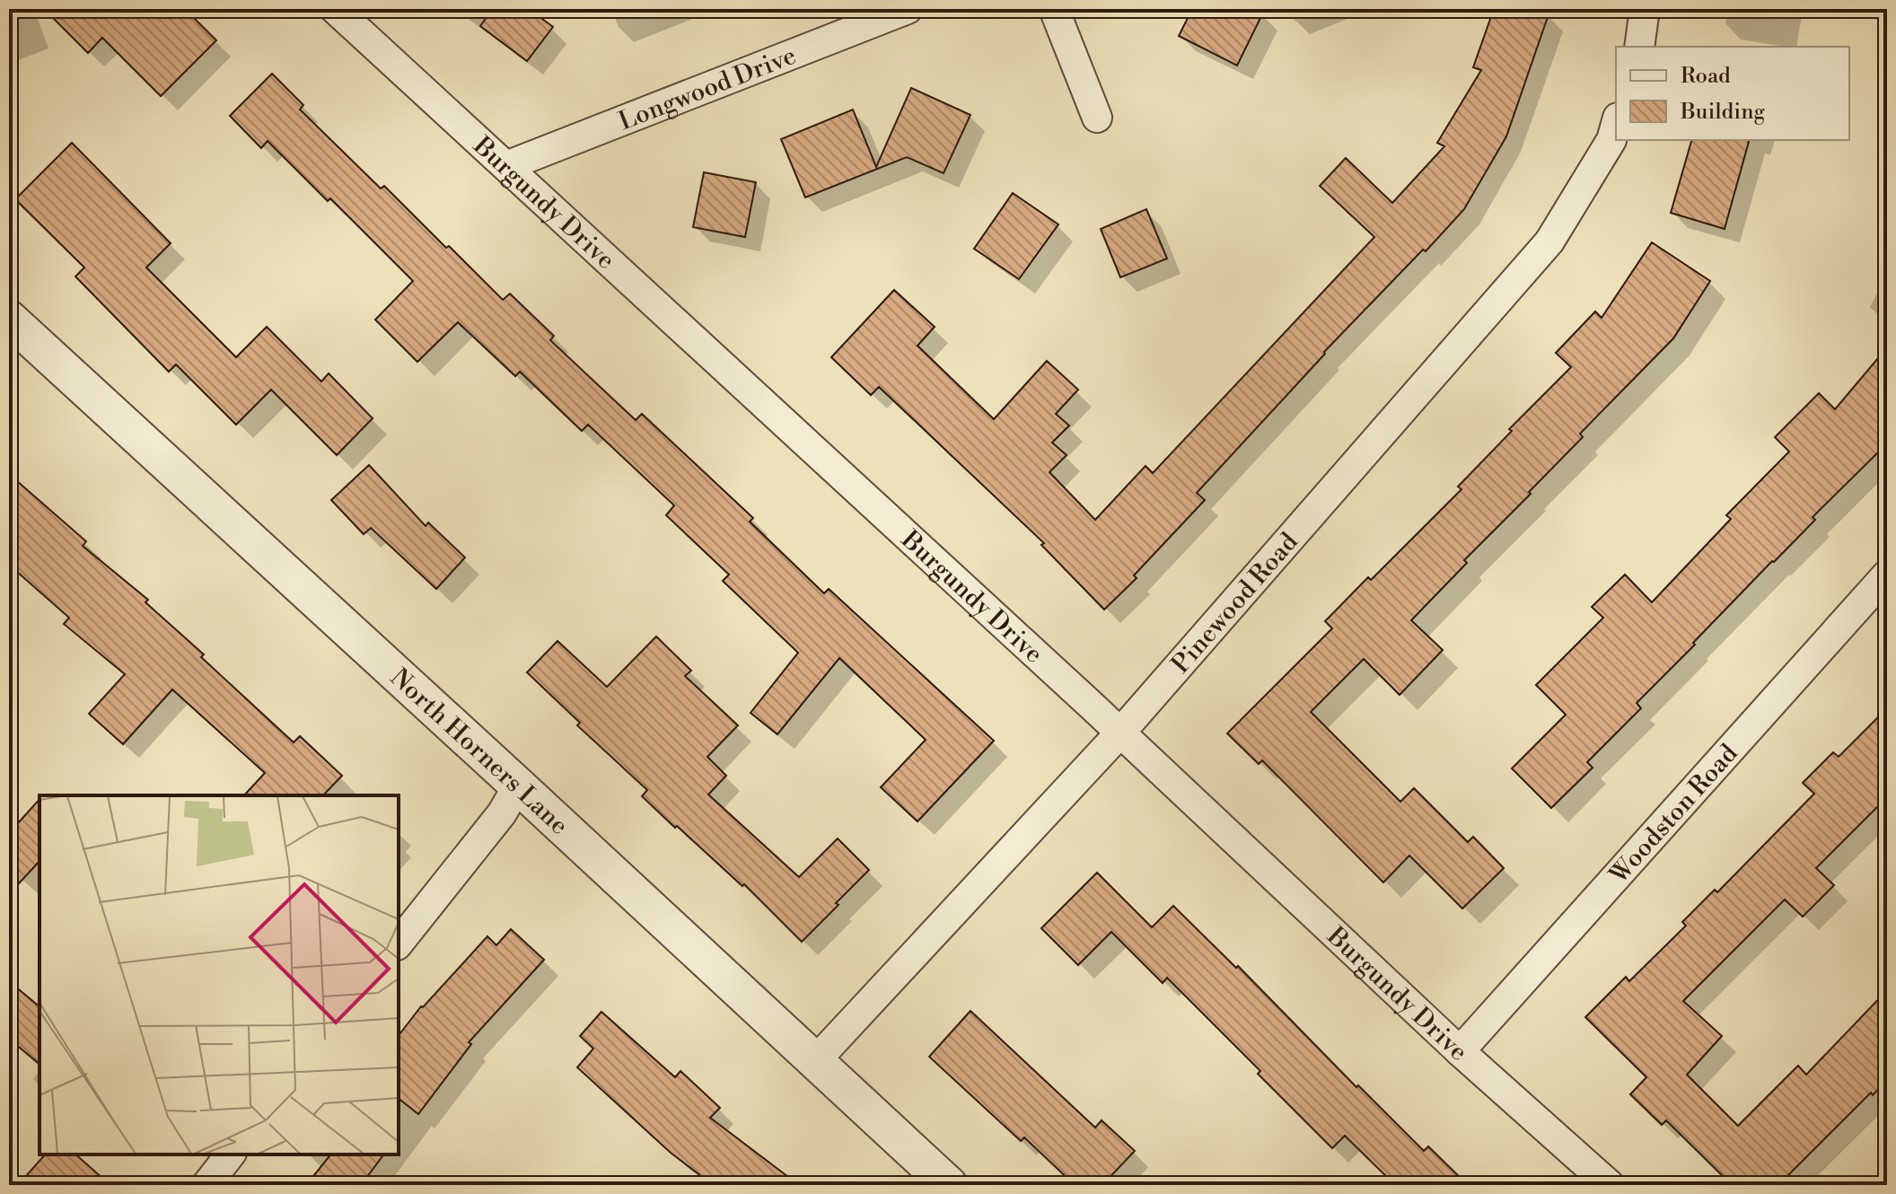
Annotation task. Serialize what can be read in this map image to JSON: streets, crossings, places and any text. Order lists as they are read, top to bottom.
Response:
{
  "streets": {
    "street": [
      "Longwood Drive",
      "Burgundy Drive",
      "Pinewood Road",
      "North Horners Lane",
      "Woodston Road"
    ]
  },
  "crossings": [
    ["Longwood Drive", "Burgundy Drive"],
    ["Burgundy Drive", "Pinewood Road"],
    ["Burgundy Drive", "Woodston Road"],
    ["Pinewood Road", "North Horners Lane"]
  ],
  "legend": ["Road", "Building"]
}
